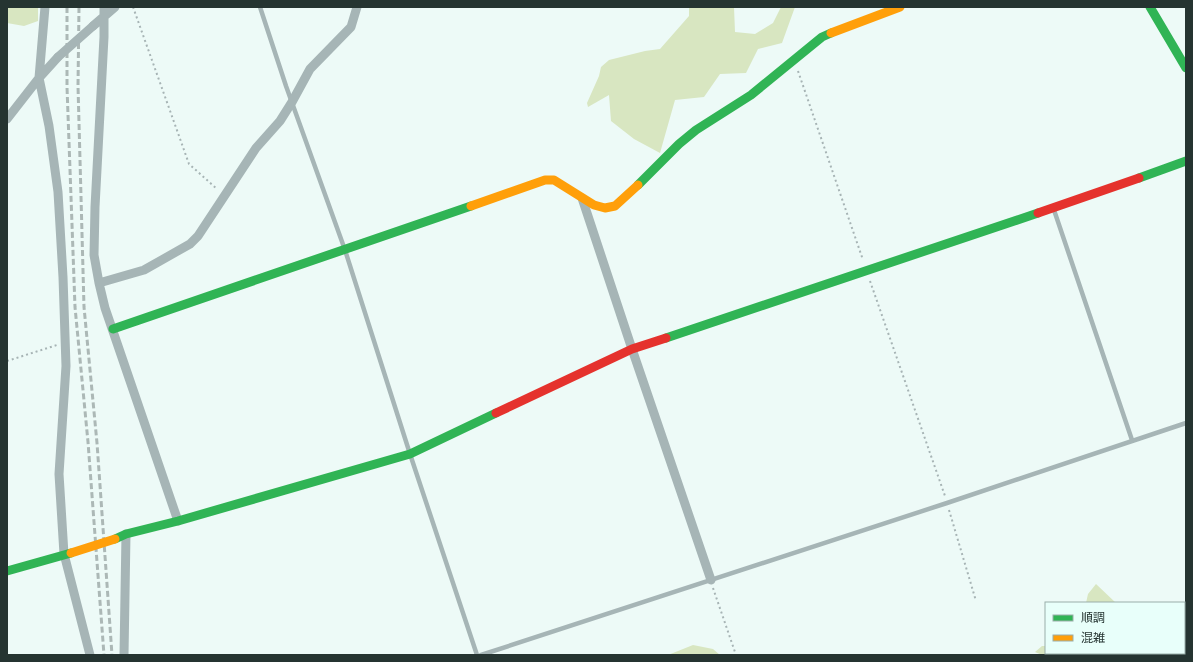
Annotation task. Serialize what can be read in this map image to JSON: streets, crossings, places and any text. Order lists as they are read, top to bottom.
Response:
{
  "legend": ["順調", "混雑"]
}
